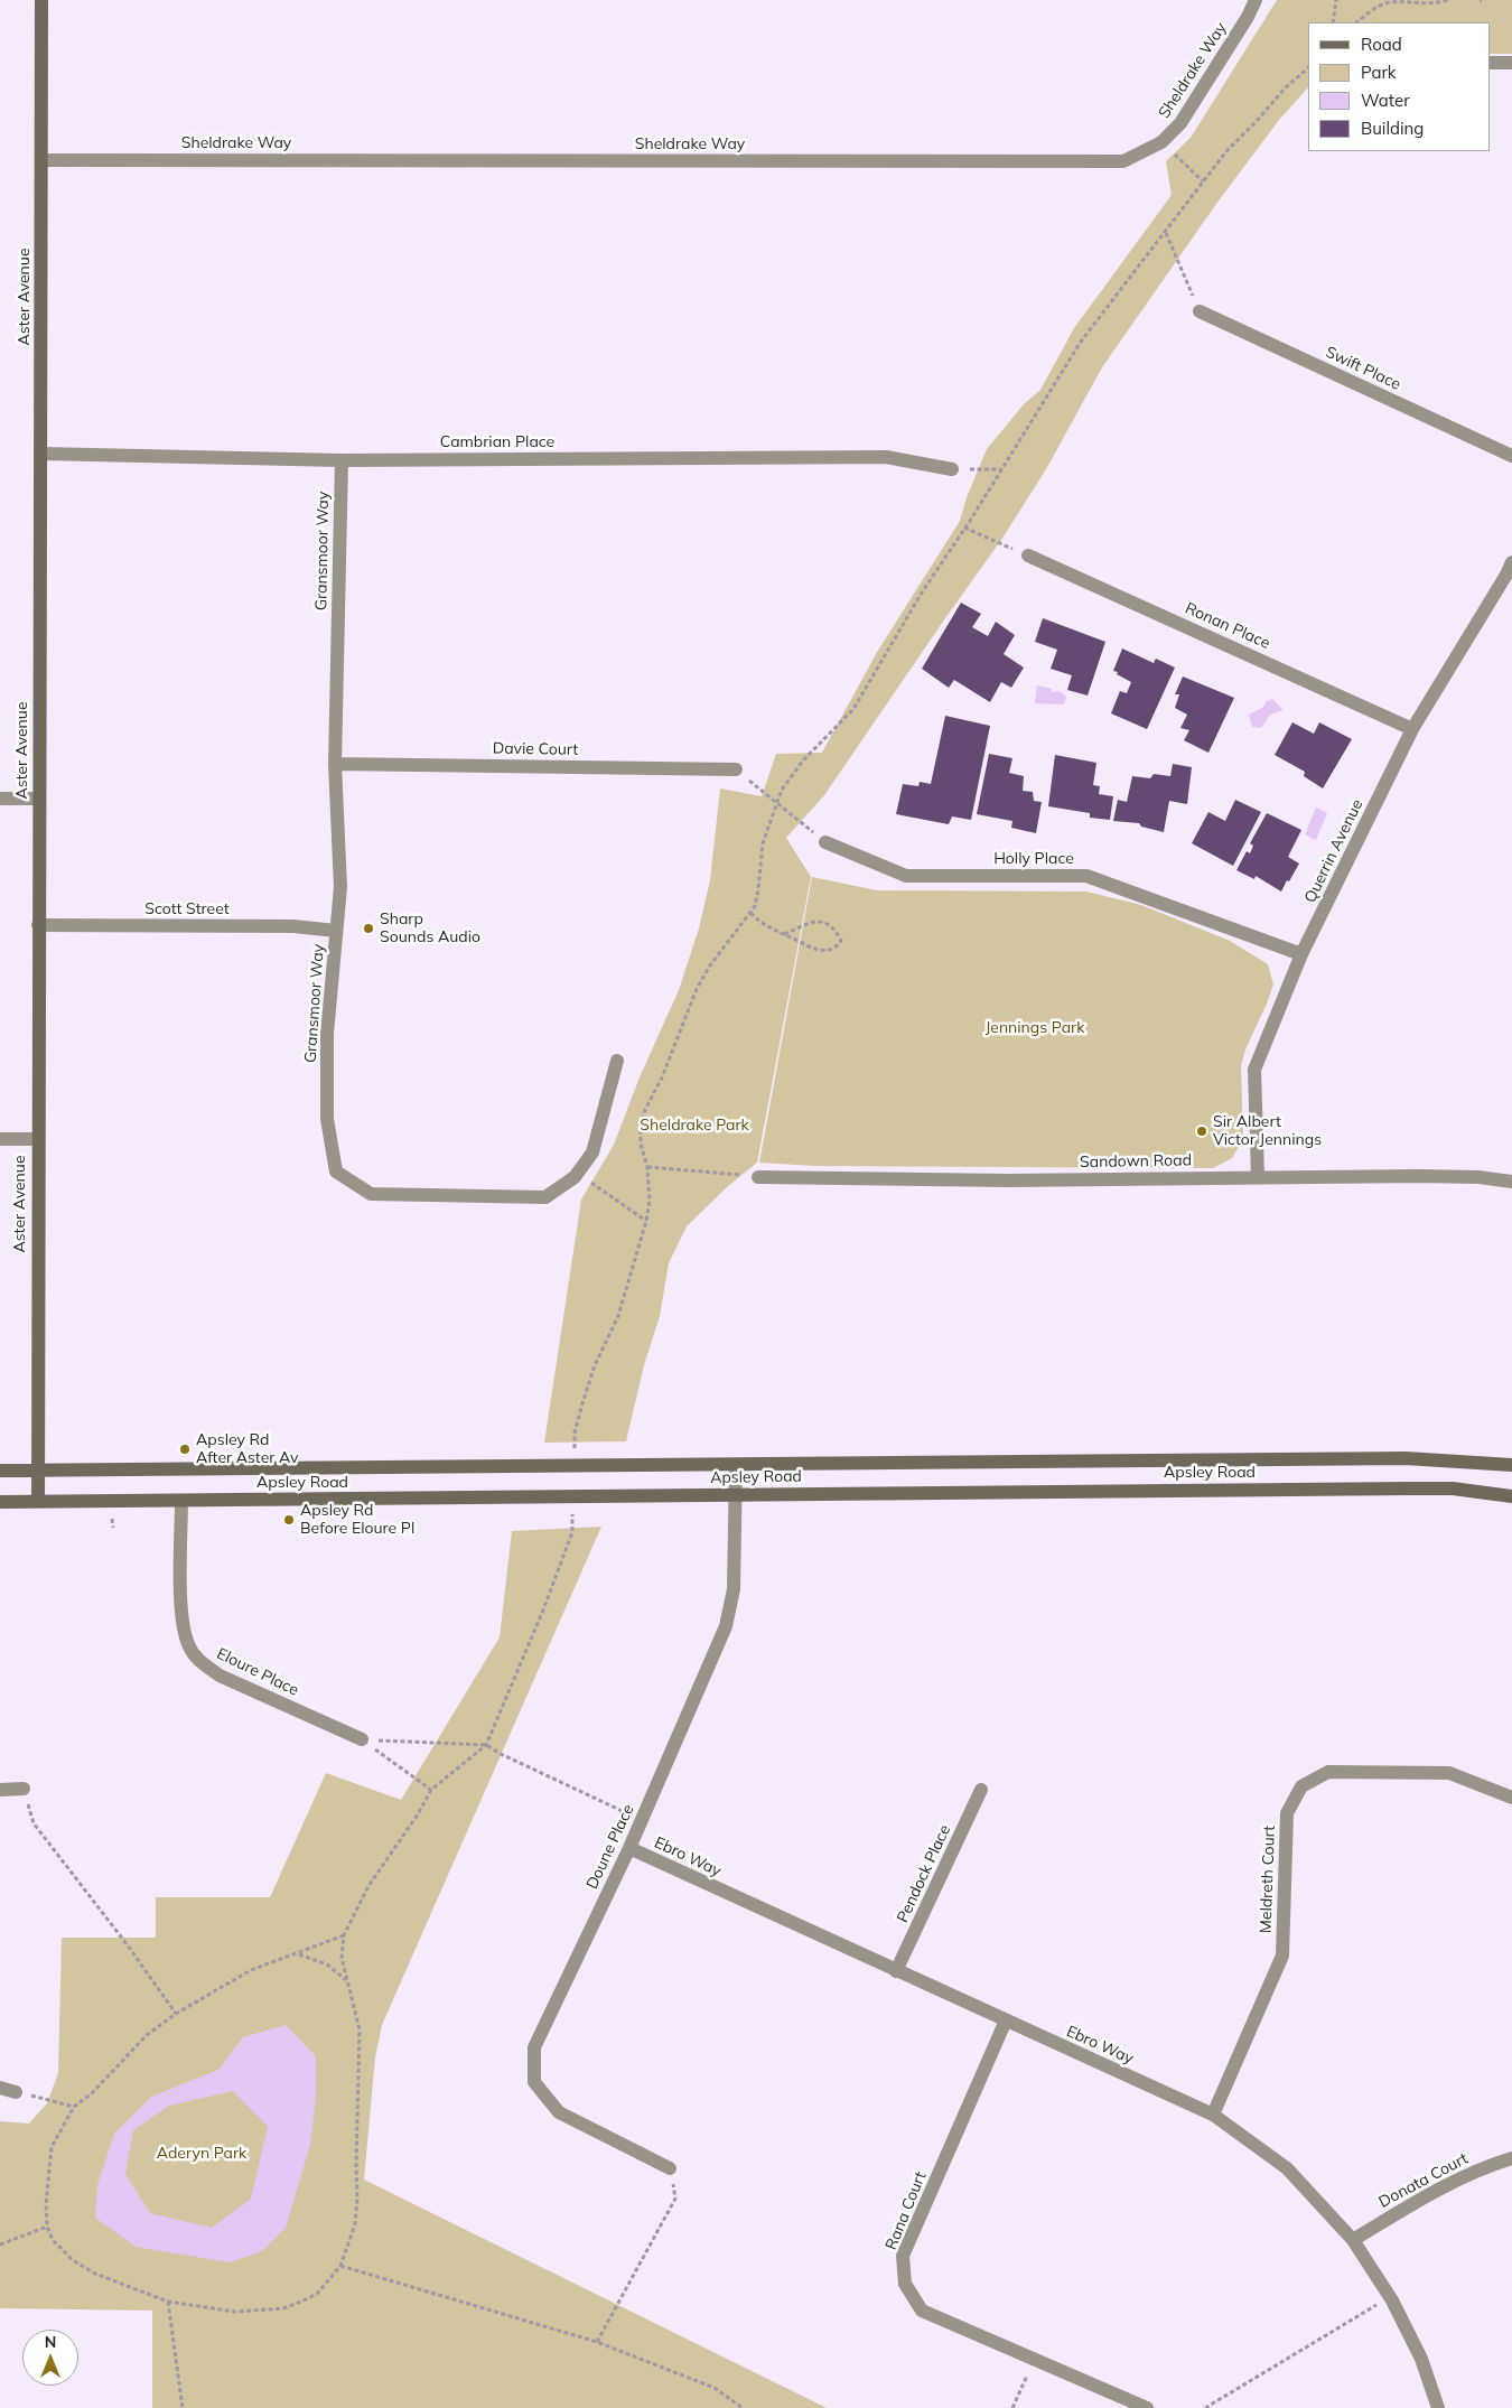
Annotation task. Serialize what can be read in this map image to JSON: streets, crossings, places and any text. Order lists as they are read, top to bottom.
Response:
{
  "streets": {
    "main road": ["Aster Avenue", "Apsley Road"],
    "street": [
      "Sheldrake Way",
      "Swift Place",
      "Cambrian Place",
      "Gransmoor Way",
      "Ronan Place",
      "Davie Court",
      "Querrin Avenue",
      "Holly Place",
      "Scott Street",
      "Sandown Road",
      "Eloure Place",
      "Doune Place",
      "Ebro Way",
      "Pendock Place",
      "Meldreth Court",
      "Donata Court",
      "Rana Court"
    ]
  },
  "crossings": [
    ["Sheldrake Way", "Aster Avenue"],
    ["Aster Avenue", "Cambrian Place"],
    ["Aster Avenue", "Scott Street"],
    ["Aster Avenue", "Apsley Road"],
    ["Cambrian Place", "Gransmoor Way"],
    ["Gransmoor Way", "Davie Court"],
    ["Gransmoor Way", "Scott Street"],
    ["Ronan Place", "Querrin Avenue"],
    ["Querrin Avenue", "Holly Place"],
    ["Querrin Avenue", "Sandown Road"],
    ["Apsley Road", "Eloure Place"],
    ["Apsley Road", "Doune Place"],
    ["Doune Place", "Ebro Way"],
    ["Ebro Way", "Pendock Place"],
    ["Ebro Way", "Meldreth Court"],
    ["Ebro Way", "Donata Court"],
    ["Ebro Way", "Rana Court"]
  ],
  "parks": ["Jennings Park", "Sheldrake Park", "Aderyn Park"],
  "places": [
    "Sharp Sounds Audio",
    "Sir Albert Victor Jennings",
    "Apsley Rd After Aster Av",
    "Apsley Rd Before Eloure Pl"
  ],
  "legend": [
    "Road",
    "Park",
    "Water",
    "Building"
  ],
  "north": "top"
}
